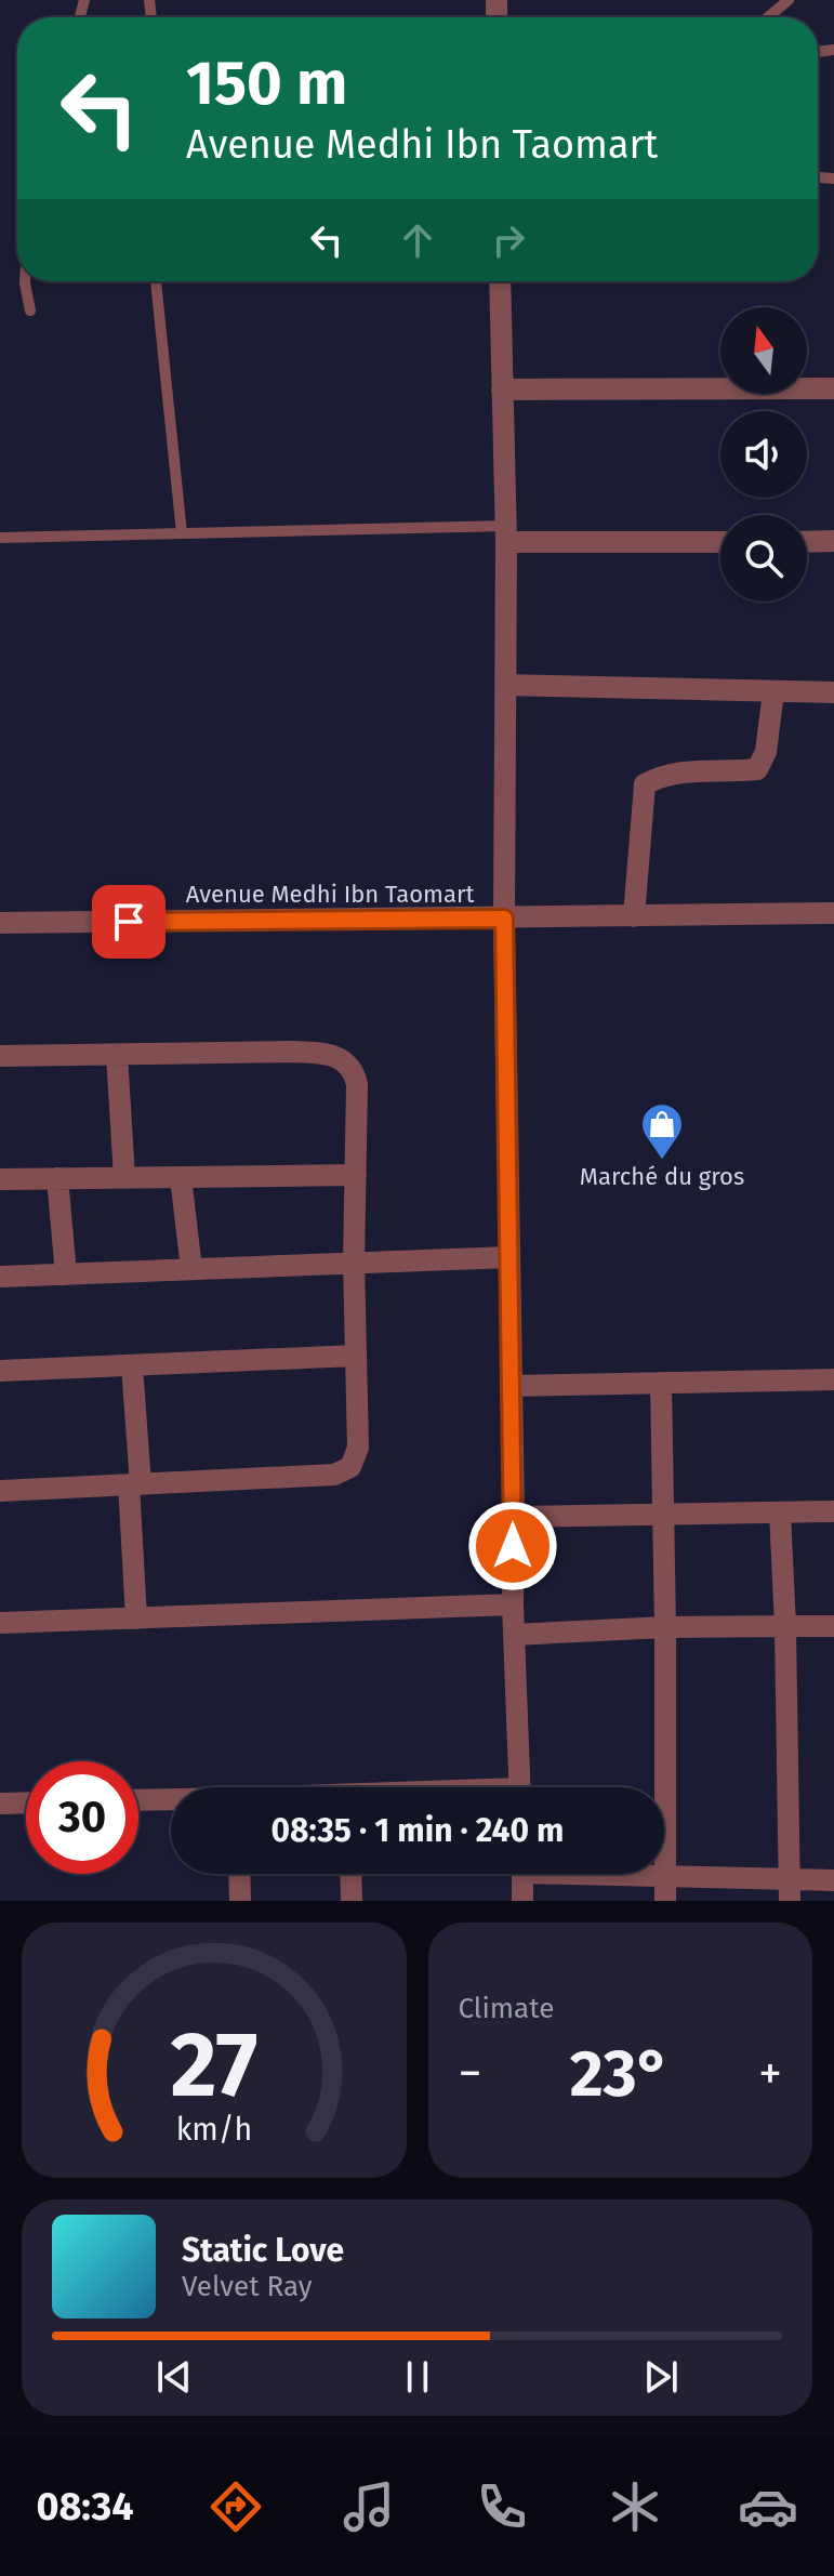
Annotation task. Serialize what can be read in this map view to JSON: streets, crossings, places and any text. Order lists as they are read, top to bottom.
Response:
{
  "streets": {
    "street": ["Avenue Medhi Ibn Taomart"]
  },
  "places": {
    "shop": ["Marché du gros"]
  },
  "north": "top",
  "page": {
    "turn": ["150 m", "Avenue Medhi Ibn Taomart"],
    "limit": "30",
    "trip": "08:35 · 1 min · 240 m",
    "tile": "Climate",
    "heat": ["−", "23°", "+"],
    "song": ["Static Love", "Velvet Ray"],
    "tabs": "08:34",
    "gauge": ["27", "km/h"]
  }
}
